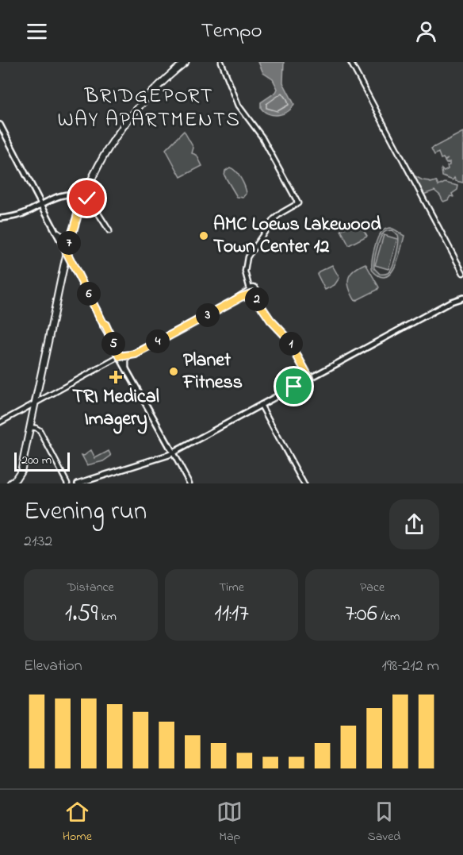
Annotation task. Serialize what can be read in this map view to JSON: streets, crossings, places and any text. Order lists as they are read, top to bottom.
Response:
{
  "districts": ["BRIDGEPORT WAY APARTMENTS"],
  "places": {
    "other": ["AMC Loews Lakewood Town Center 12", "Planet Fitness"],
    "health": ["TRI Medical Imagery"]
  },
  "scale_bar": "200 m",
  "page": {
    "header": "Tempo",
    "pins": [
      "7",
      "6",
      "2",
      "3",
      "4",
      "1",
      "5"
    ],
    "scale": "200 m",
    "heading": ["Evening run", "21:32"],
    "stats": [
      ["Distance", "1.59 km"],
      ["Time", "11:17"],
      ["Pace", "7:06 /km"]
    ],
    "chart": ["Elevation", "198–212 m"],
    "tabs": ["Home", "Map", "Saved"]
  }
}
